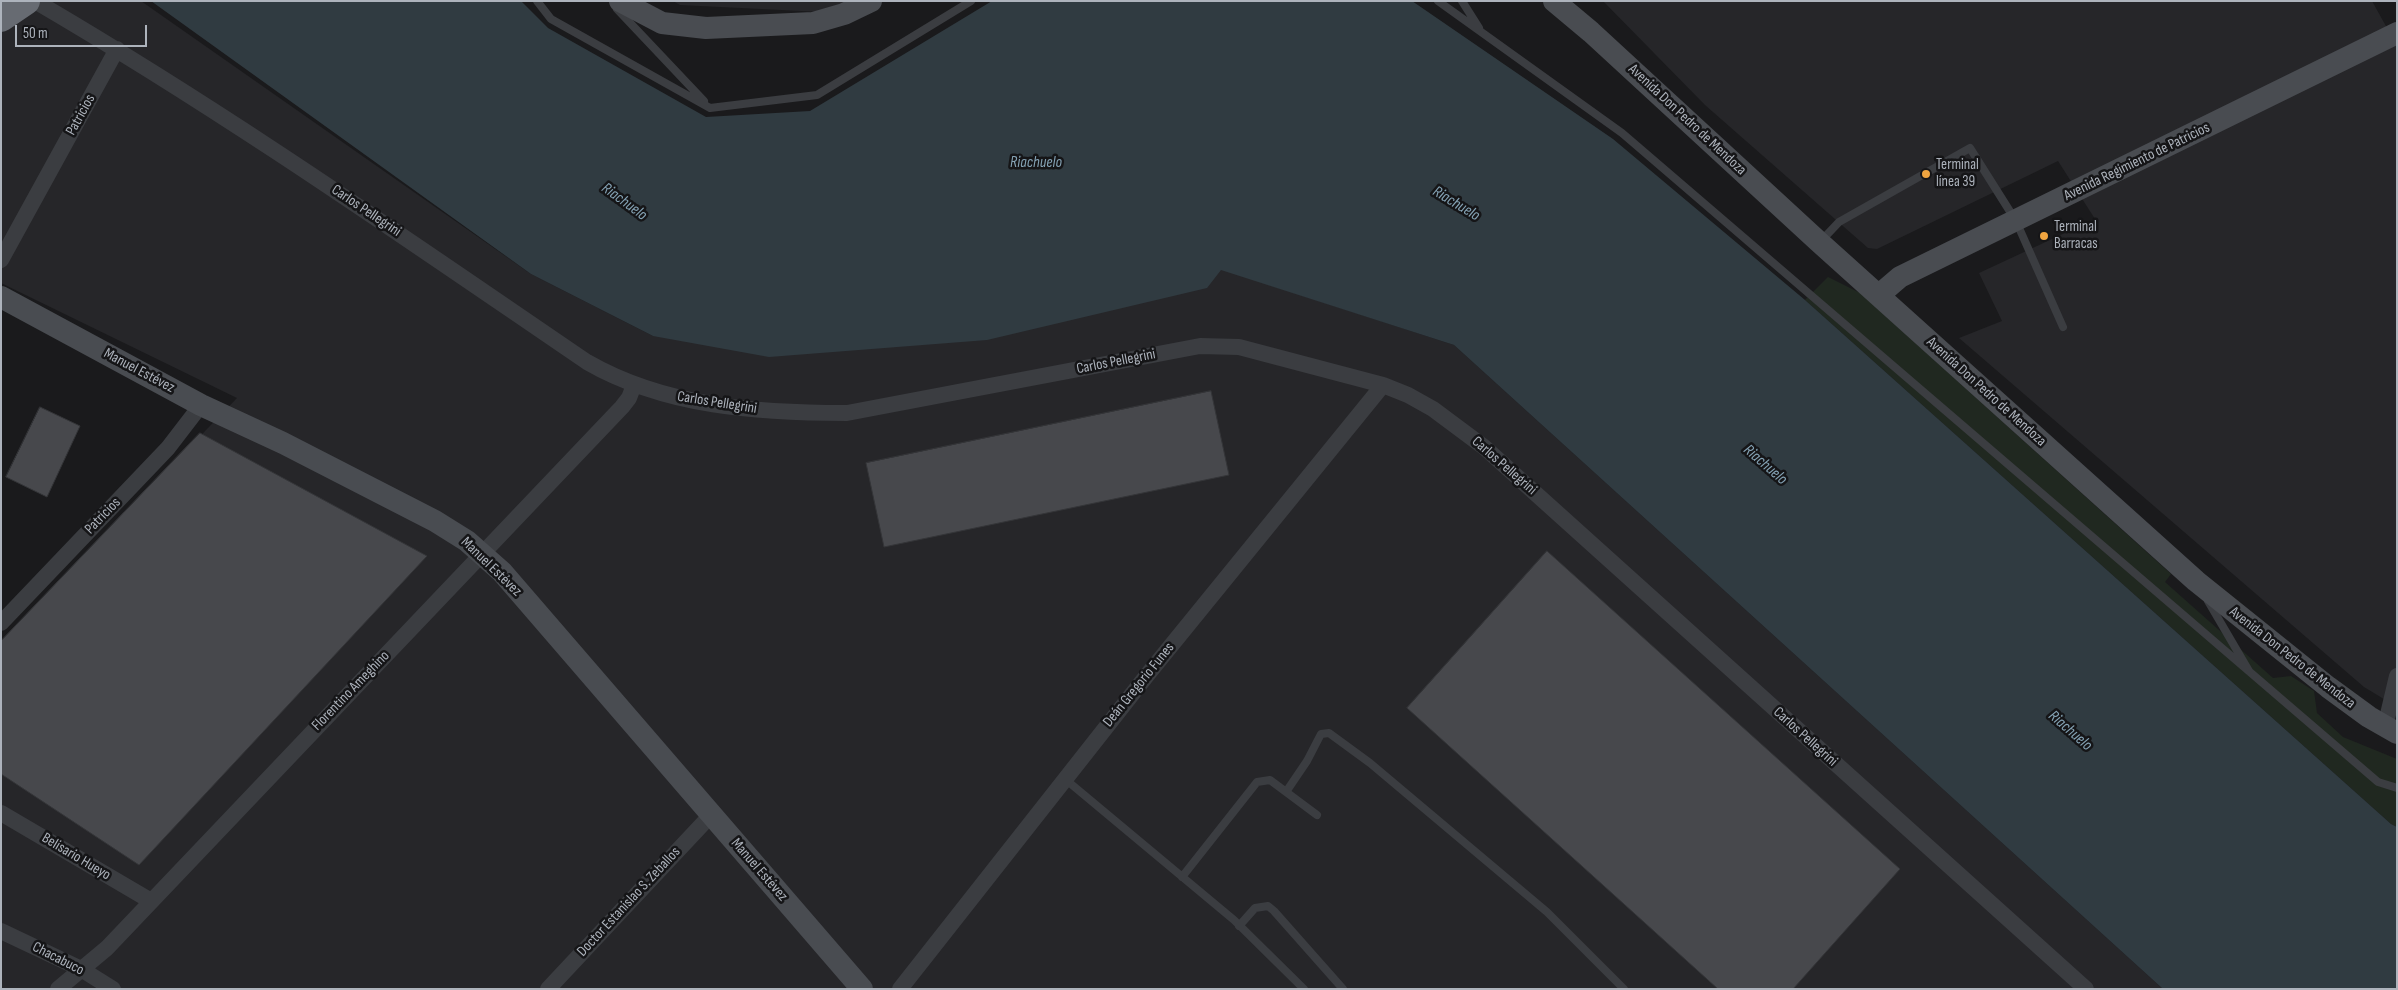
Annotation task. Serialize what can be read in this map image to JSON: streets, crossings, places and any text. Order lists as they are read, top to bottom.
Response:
{
  "streets": {
    "main road": ["Avenida Don Pedro de Mendoza", "Avenida Regimiento de Patricios", "Manuel Estévez"],
    "street": [
      "Patricios",
      "Carlos Pellegrini",
      "Deán Gregorio Funes",
      "Florentino Ameghino",
      "Belisario Hueyo",
      "Doctor Estanislao S. Zeballos",
      "Chacabuco"
    ]
  },
  "crossings": [
    ["Patricios", "Carlos Pellegrini"],
    ["Patricios", "Manuel Estévez"],
    ["Avenida Don Pedro de Mendoza", "Avenida Regimiento de Patricios"],
    ["Carlos Pellegrini", "Deán Gregorio Funes"],
    ["Carlos Pellegrini", "Florentino Ameghino"],
    ["Manuel Estévez", "Florentino Ameghino"],
    ["Manuel Estévez", "Doctor Estanislao S. Zeballos"],
    ["Florentino Ameghino", "Belisario Hueyo"],
    ["Florentino Ameghino", "Chacabuco"]
  ],
  "water": ["Riachuelo"],
  "places": ["Terminal línea 39", "Terminal Barracas"],
  "scale_bar": "50 m"
}
